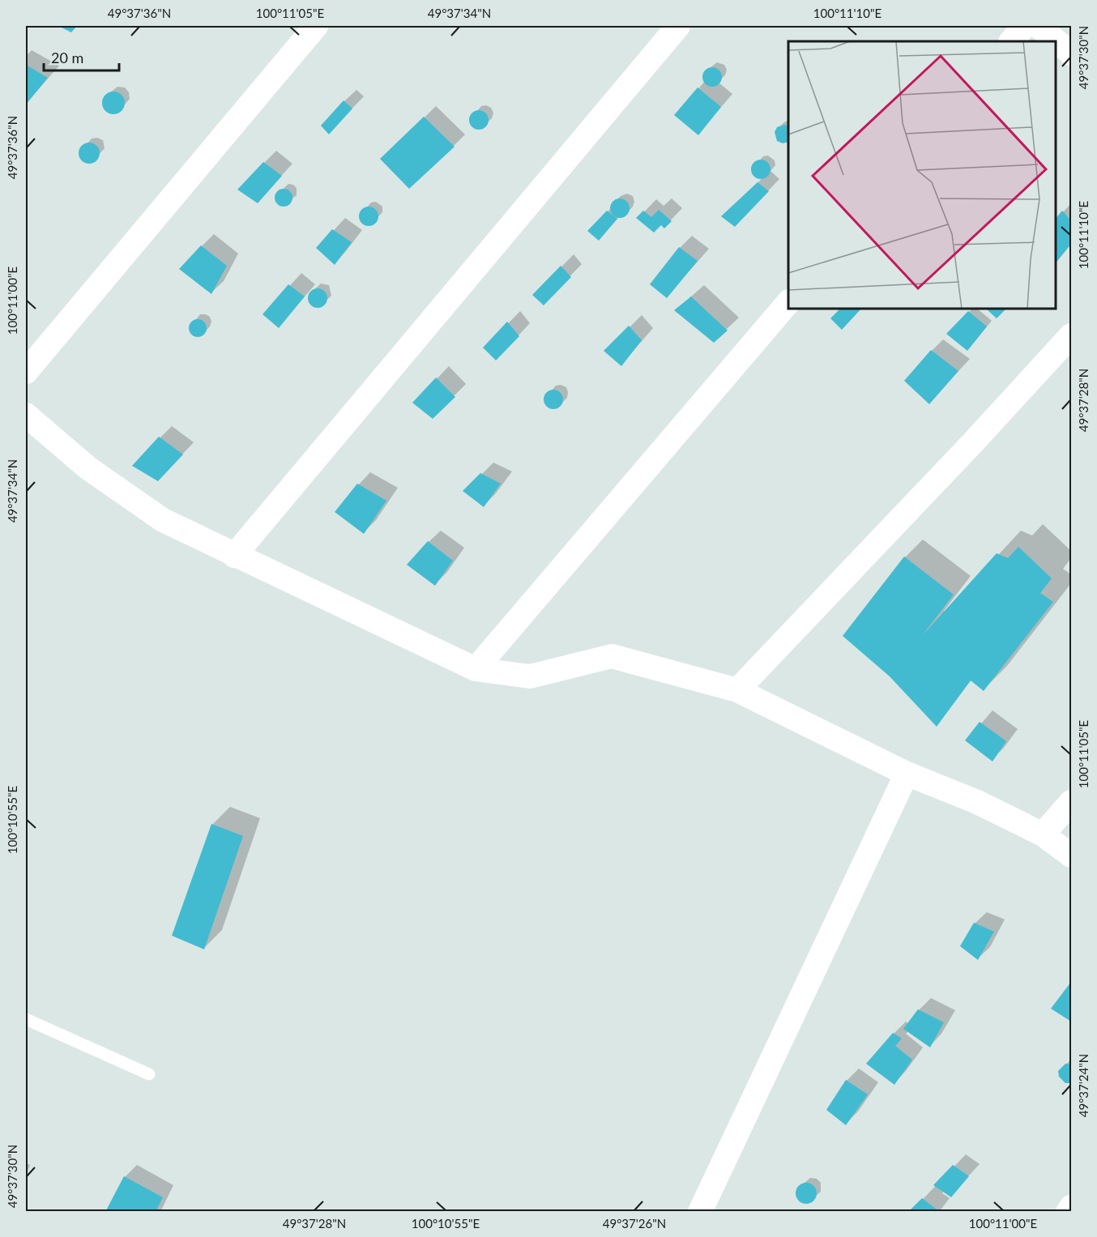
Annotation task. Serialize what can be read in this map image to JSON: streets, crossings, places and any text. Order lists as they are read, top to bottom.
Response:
{
  "scale_bar": "20 m",
  "coordinates": [
    "49°37'36\"N",
    "100°11'05\"E",
    "49°37'34\"N",
    "100°11'10\"E",
    "49°37'30\"N",
    "100°11'00\"E",
    "49°37'28\"N",
    "100°10'55\"E",
    "49°37'24\"N",
    "49°37'26\"N"
  ]
}
